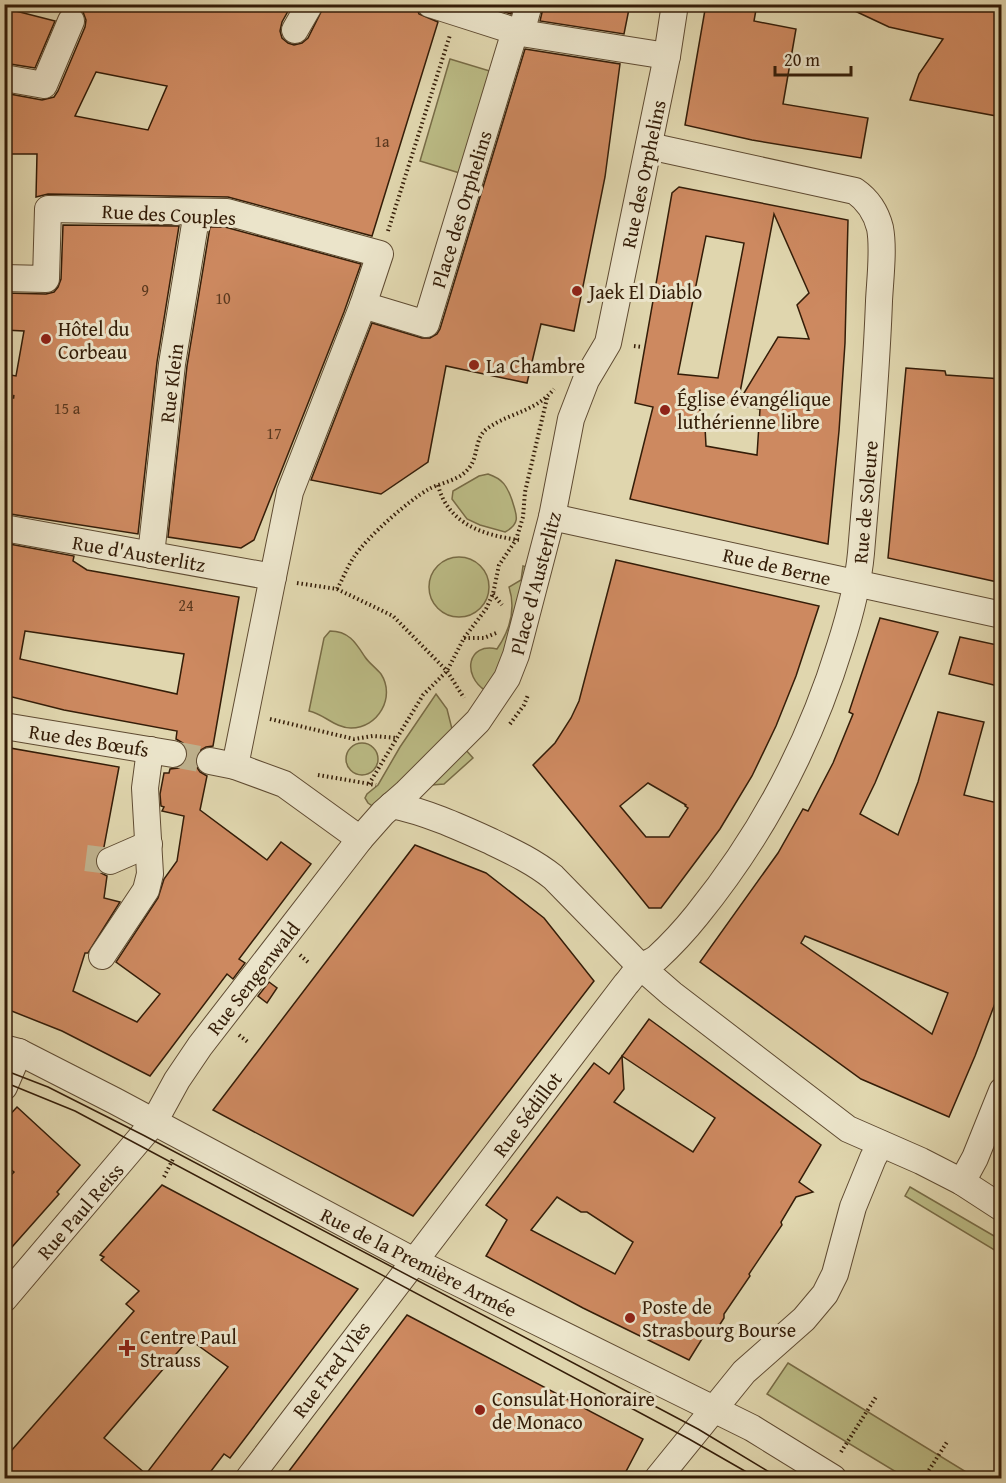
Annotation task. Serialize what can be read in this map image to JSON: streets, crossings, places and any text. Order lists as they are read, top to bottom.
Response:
{
  "streets": {
    "street": [
      "Rue des Orphelins",
      "Place des Orphelins",
      "Rue des Couples",
      "Rue Klein",
      "Rue de Soleure",
      "Rue d'Austerlitz",
      "Rue de Berne",
      "Place d'Austerlitz",
      "Rue des Bœufs",
      "Rue Sengenwald",
      "Rue Sédillot",
      "Rue Paul Reiss",
      "Rue de la Première Armée",
      "Rue Fred Vlès"
    ]
  },
  "crossings": [
    ["Rue des Orphelins", "Rue de Soleure"],
    ["Rue des Orphelins", "Place d'Austerlitz"],
    ["Rue des Couples", "Rue Klein"],
    ["Rue Klein", "Rue d'Austerlitz"],
    ["Rue de Soleure", "Rue de Berne"],
    ["Rue de Soleure", "Rue Sédillot"],
    ["Rue de Berne", "Place d'Austerlitz"],
    ["Place d'Austerlitz", "Rue Sengenwald"],
    ["Rue Sengenwald", "Rue Paul Reiss"],
    ["Rue Sengenwald", "Rue de la Première Armée"],
    ["Rue Sédillot", "Rue de la Première Armée"],
    ["Rue Sédillot", "Rue Fred Vlès"],
    ["Rue Paul Reiss", "Rue de la Première Armée"],
    ["Rue de la Première Armée", "Rue Fred Vlès"]
  ],
  "places": {
    "other": [
      "Jaek El Diablo",
      "Hôtel du Corbeau",
      "La Chambre",
      "Église évangélique luthérienne libre",
      "Poste de Strasbourg Bourse",
      "Consulat Honoraire de Monaco"
    ],
    "health": ["Centre Paul Strauss"]
  },
  "house_numbers": [
    "1a",
    "9",
    "10",
    "15 a",
    "17",
    "24"
  ],
  "scale_bar": "20 m"
}
